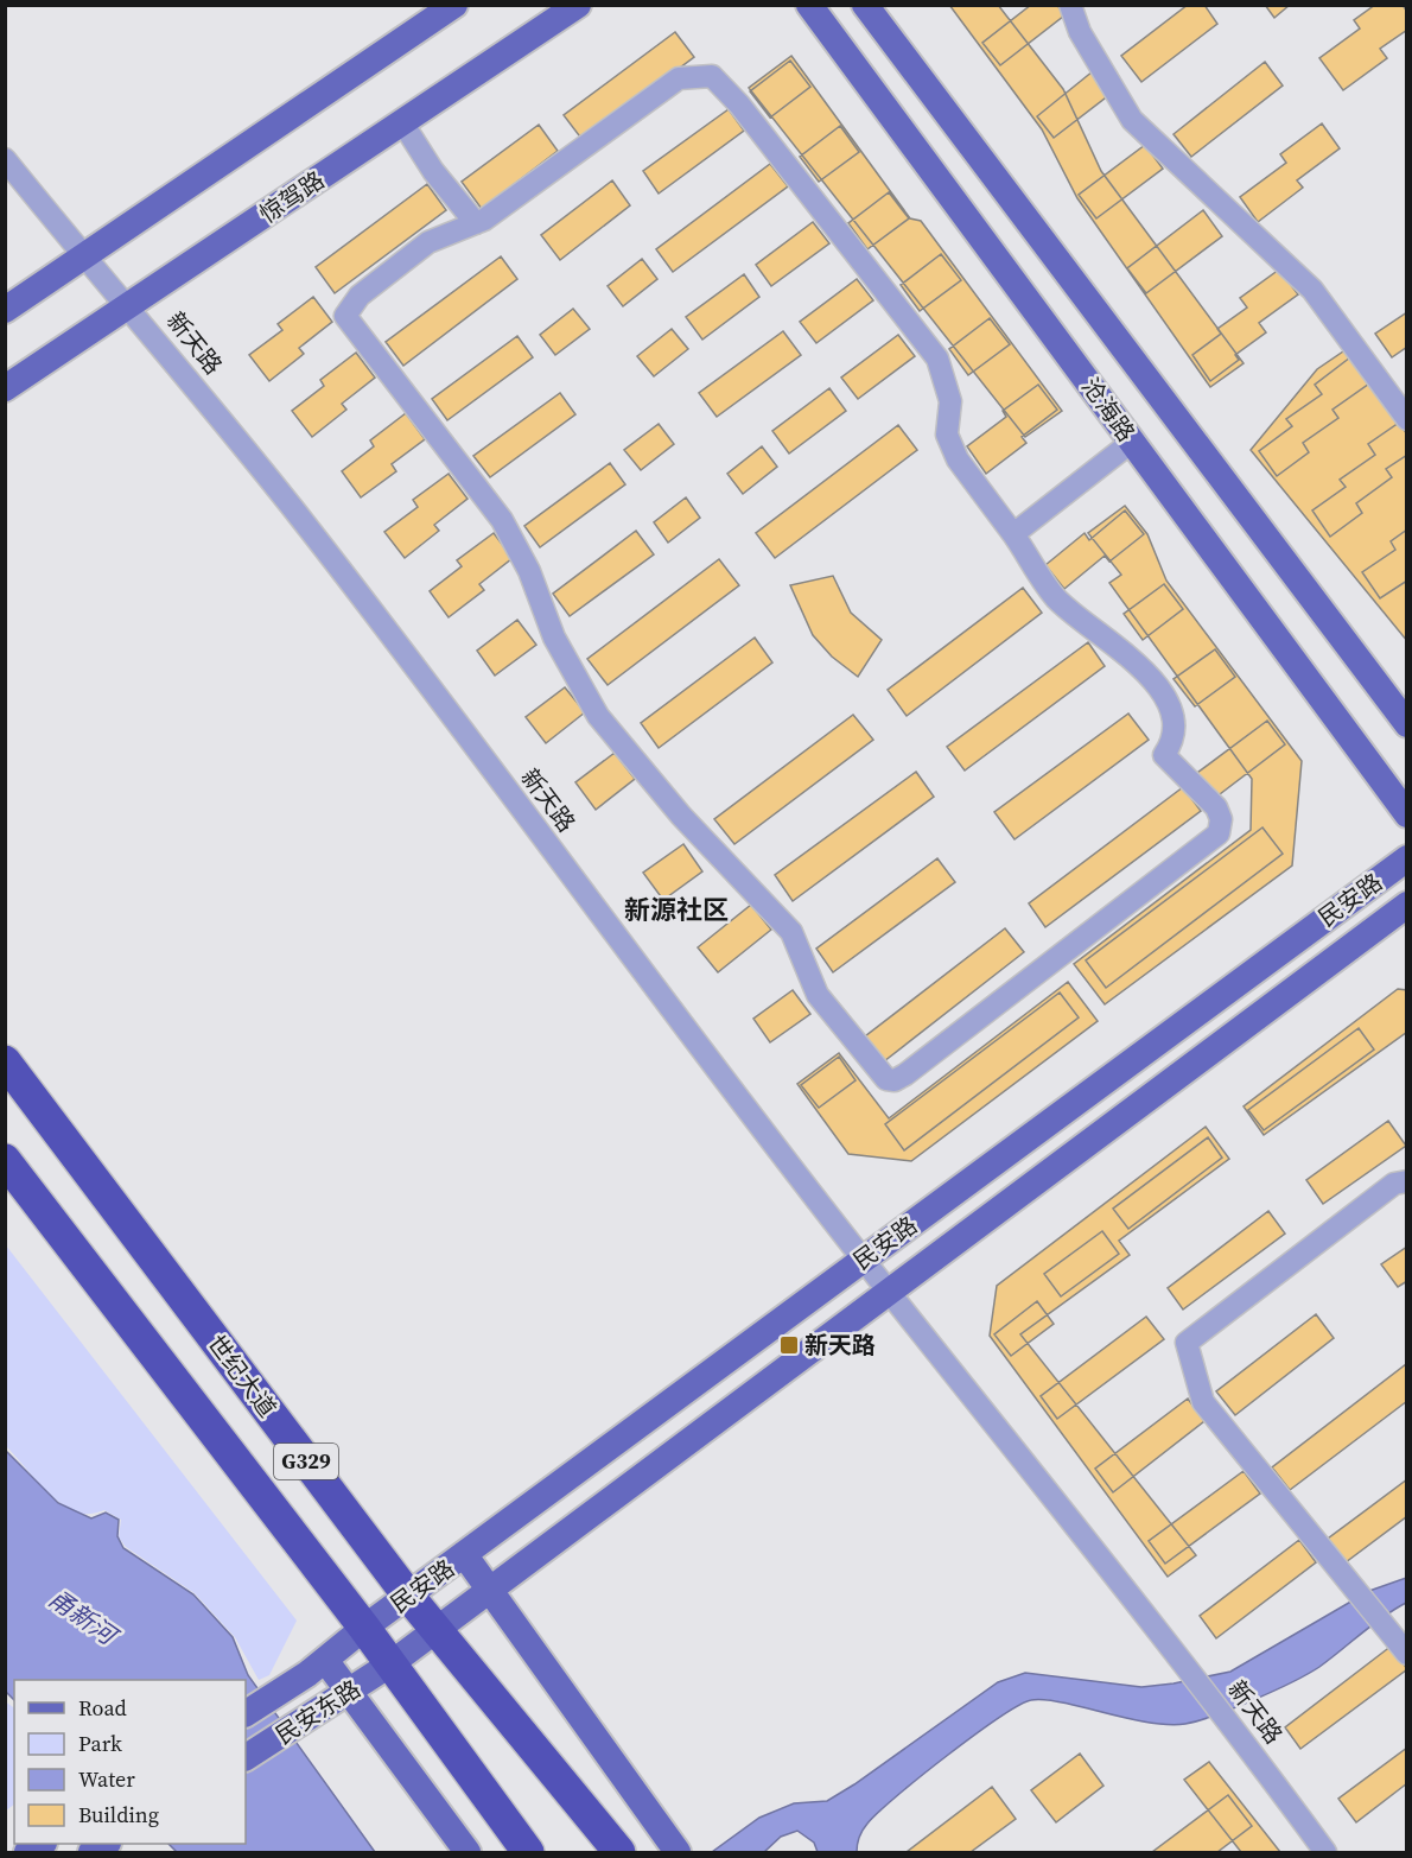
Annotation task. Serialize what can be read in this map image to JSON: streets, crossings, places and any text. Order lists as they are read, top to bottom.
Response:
{
  "streets": {
    "highway": ["世纪大道", "G329"],
    "main road": [
      "惊驾路",
      "沧海路",
      "民安路",
      "民安东路"
    ],
    "street": ["新天路"]
  },
  "crossings": [
    ["惊驾路", "新天路"],
    ["新天路", "民安路"],
    ["民安路", "世纪大道"],
    ["民安路", "G329"],
    ["民安路", "民安东路"],
    ["G329", "民安东路"]
  ],
  "districts": ["新源社区"],
  "water": ["甬新河"],
  "places": {
    "transit": ["新天路"]
  },
  "legend": [
    "Road",
    "Park",
    "Water",
    "Building"
  ]
}
